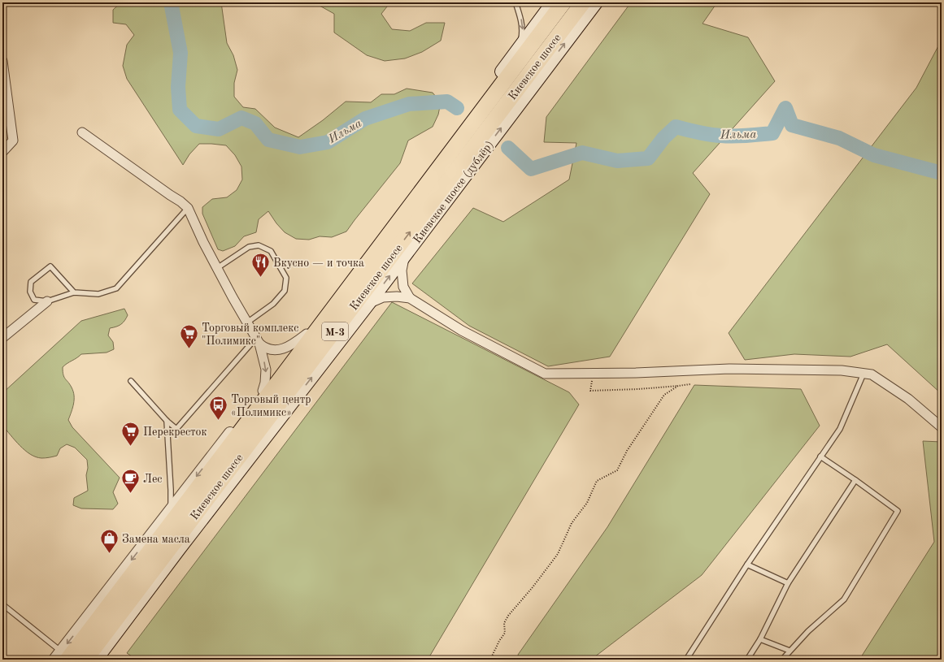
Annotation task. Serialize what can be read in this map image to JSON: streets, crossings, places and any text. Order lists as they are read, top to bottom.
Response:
{
  "streets": {
    "highway": ["Киевское шоссе", "М-3"],
    "main road": ["Киевское шоссе (дублёр)"]
  },
  "water": ["Ильма"],
  "places": {
    "restaurant": ["Вкусно — и точка"],
    "supermarket": ["Торговый комплекс \"Полимикс\"", "Перекресток"],
    "bus stop": ["Торговый центр «Полимикс»"],
    "cafe": ["Лес"],
    "shop": ["Замена масла"]
  }
}
